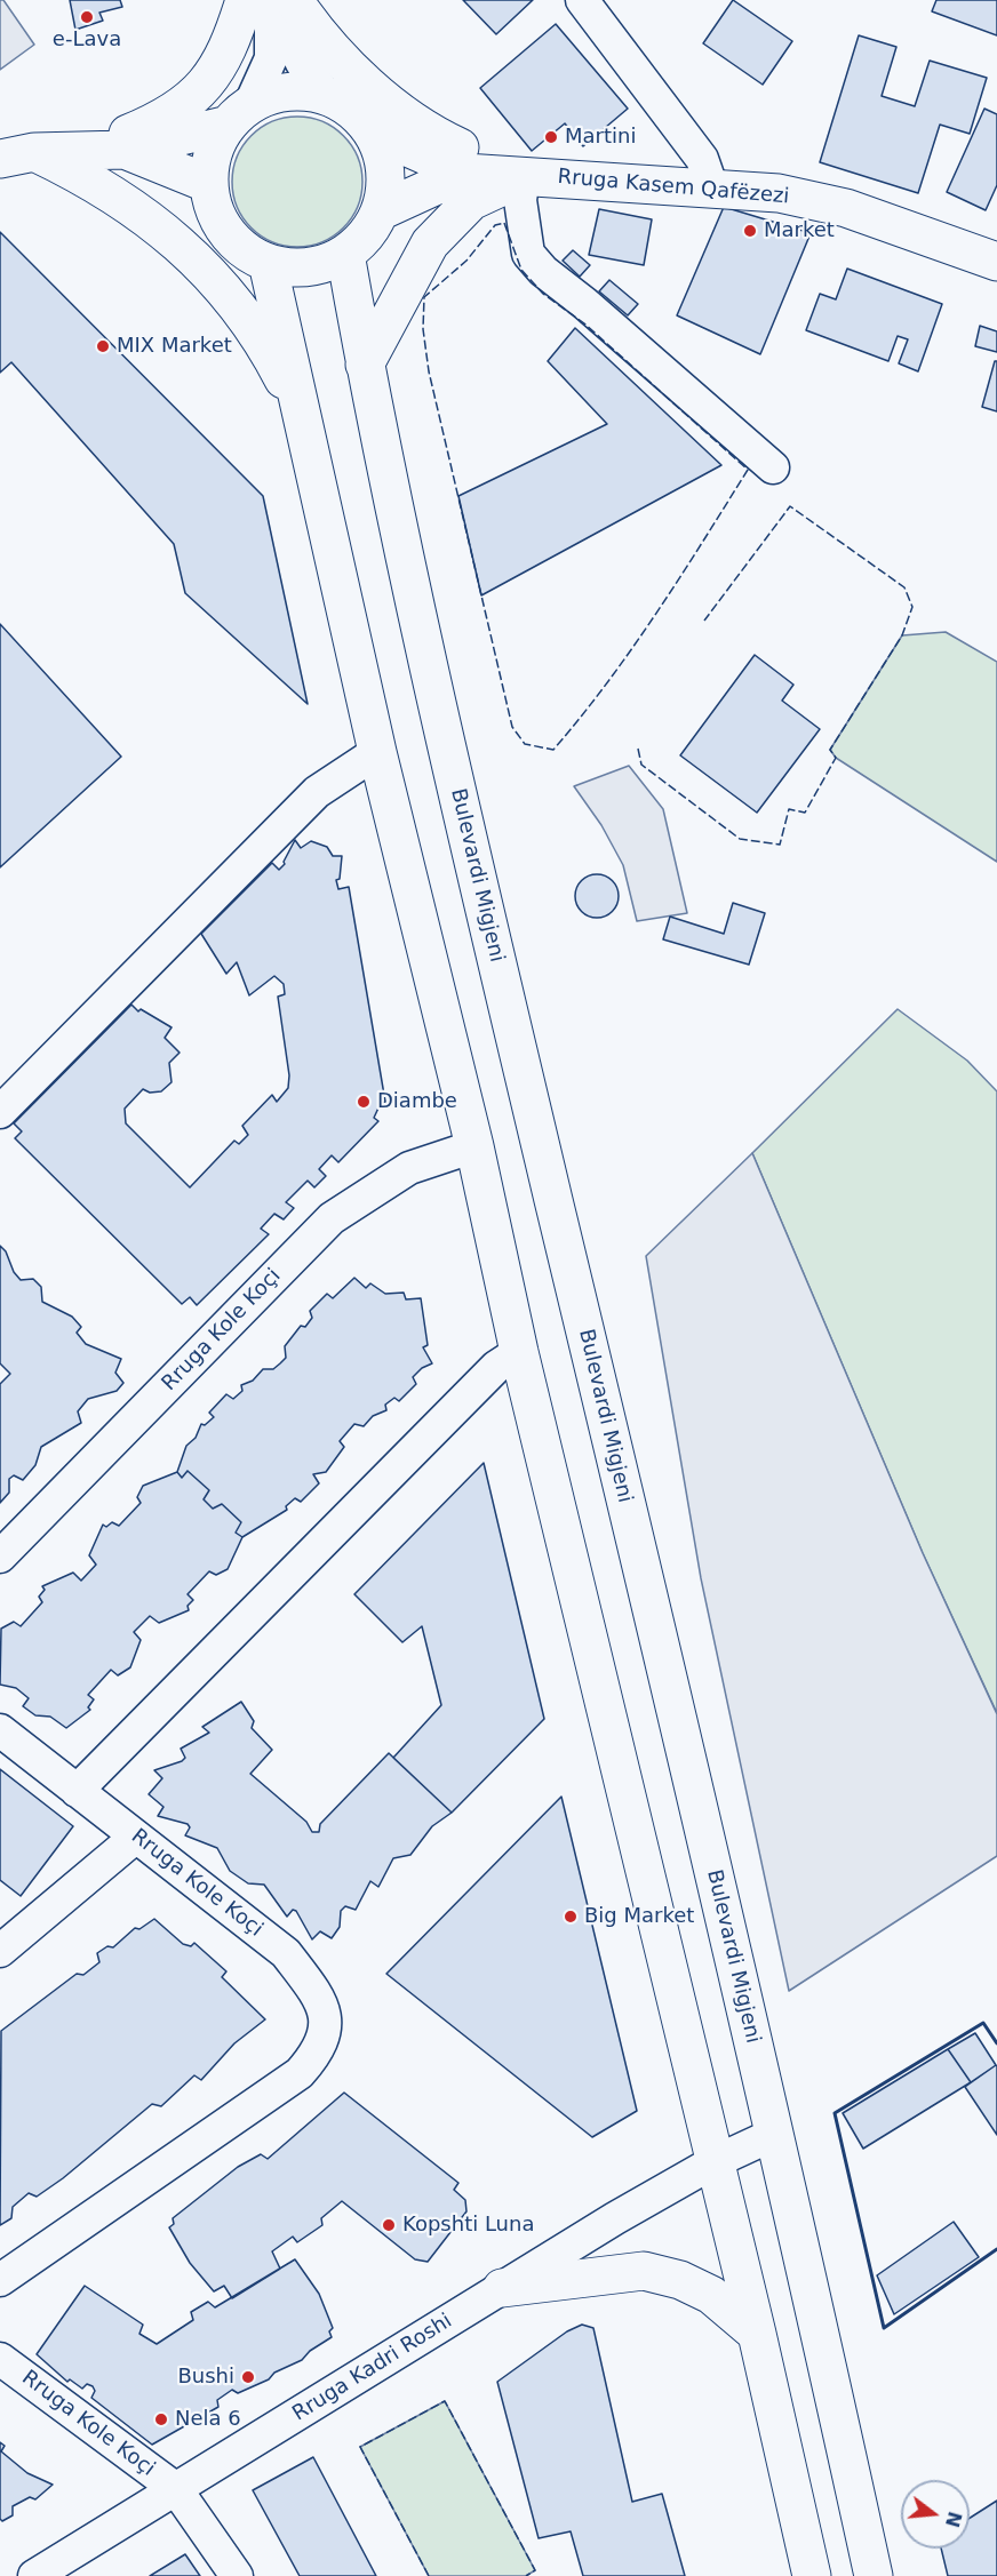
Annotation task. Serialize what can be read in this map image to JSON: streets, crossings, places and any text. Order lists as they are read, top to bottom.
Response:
{
  "streets": {
    "main road": ["Rruga Kasem Qafëzezi", "Bulevardi Migjeni"],
    "street": ["Rruga Kole Koçi", "Rruga Kadri Roshi"]
  },
  "crossings": [
    ["Rruga Kasem Qafëzezi", "Bulevardi Migjeni"],
    ["Bulevardi Migjeni", "Rruga Kadri Roshi"],
    ["Rruga Kole Koçi", "Rruga Kadri Roshi"]
  ],
  "places": [
    "e-Lava",
    "Martini",
    "Market",
    "MIX Market",
    "Diambe",
    "Big Market",
    "Kopshti Luna",
    "Bushi",
    "Nela 6"
  ],
  "north": "right"
}
